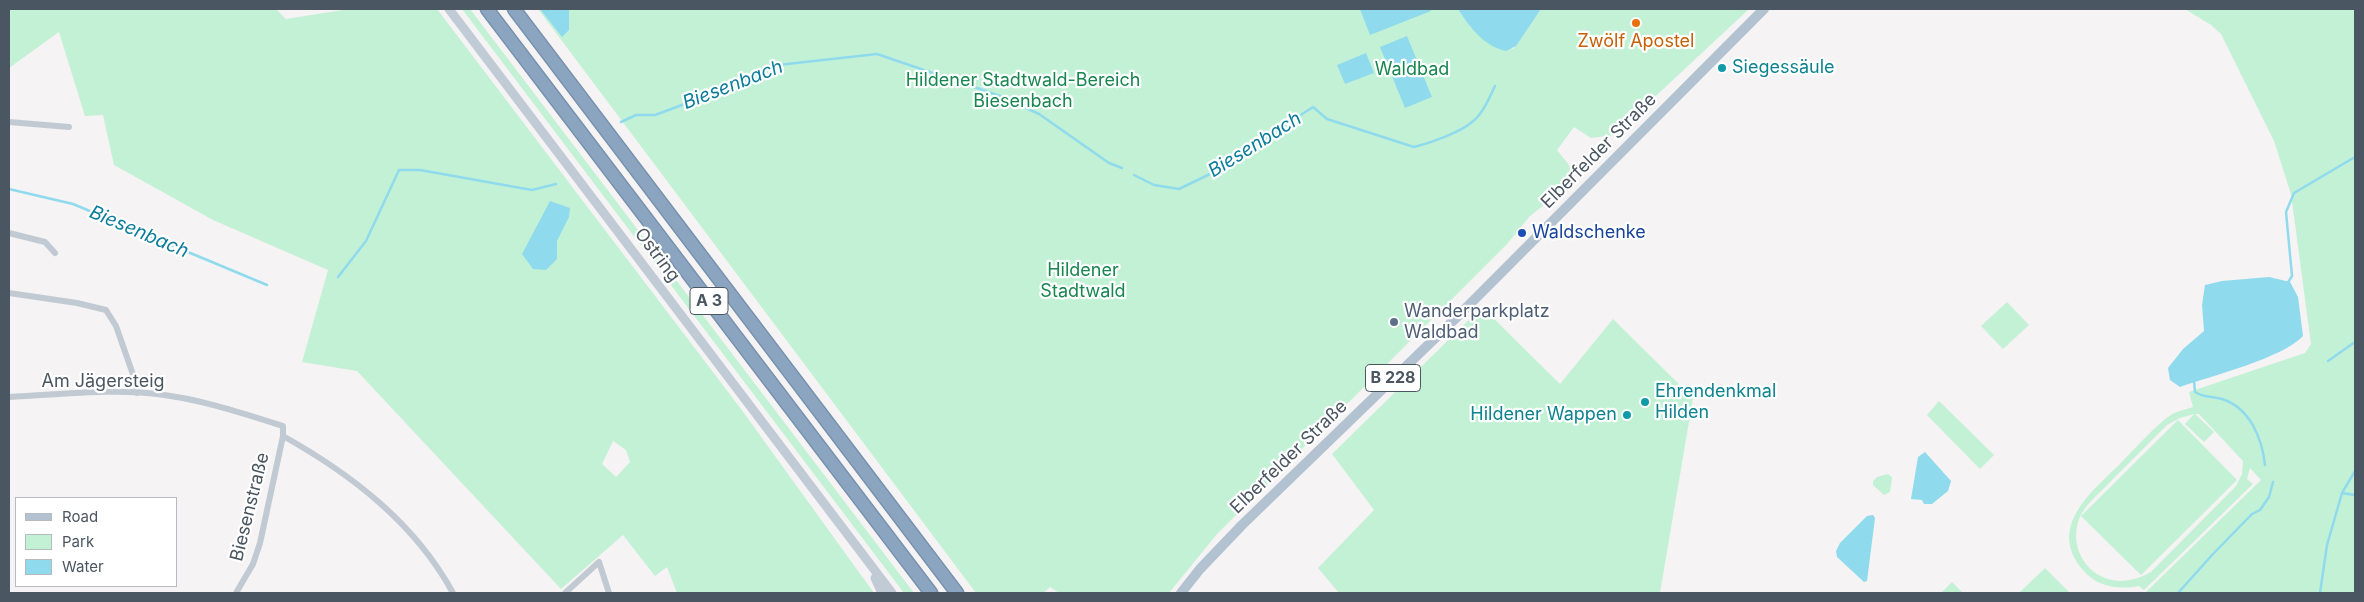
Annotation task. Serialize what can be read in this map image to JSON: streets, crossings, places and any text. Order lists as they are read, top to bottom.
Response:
{
  "streets": {
    "highway": ["A 3"],
    "main road": ["Elberfelder Straße", "Ostring", "B 228"],
    "street": ["Am Jägersteig", "Biesenstraße"]
  },
  "crossings": [
    ["Am Jägersteig", "Biesenstraße"]
  ],
  "water": ["Biesenbach"],
  "parks": ["Waldbad", "Hildener Stadtwald-Bereich Biesenbach", "Hildener Stadtwald"],
  "places": [
    "Zwölf Apostel",
    "Siegessäule",
    "Waldschenke",
    "Wanderparkplatz Waldbad",
    "Ehrendenkmal Hilden",
    "Hildener Wappen"
  ],
  "legend": ["Road", "Park", "Water"]
}
